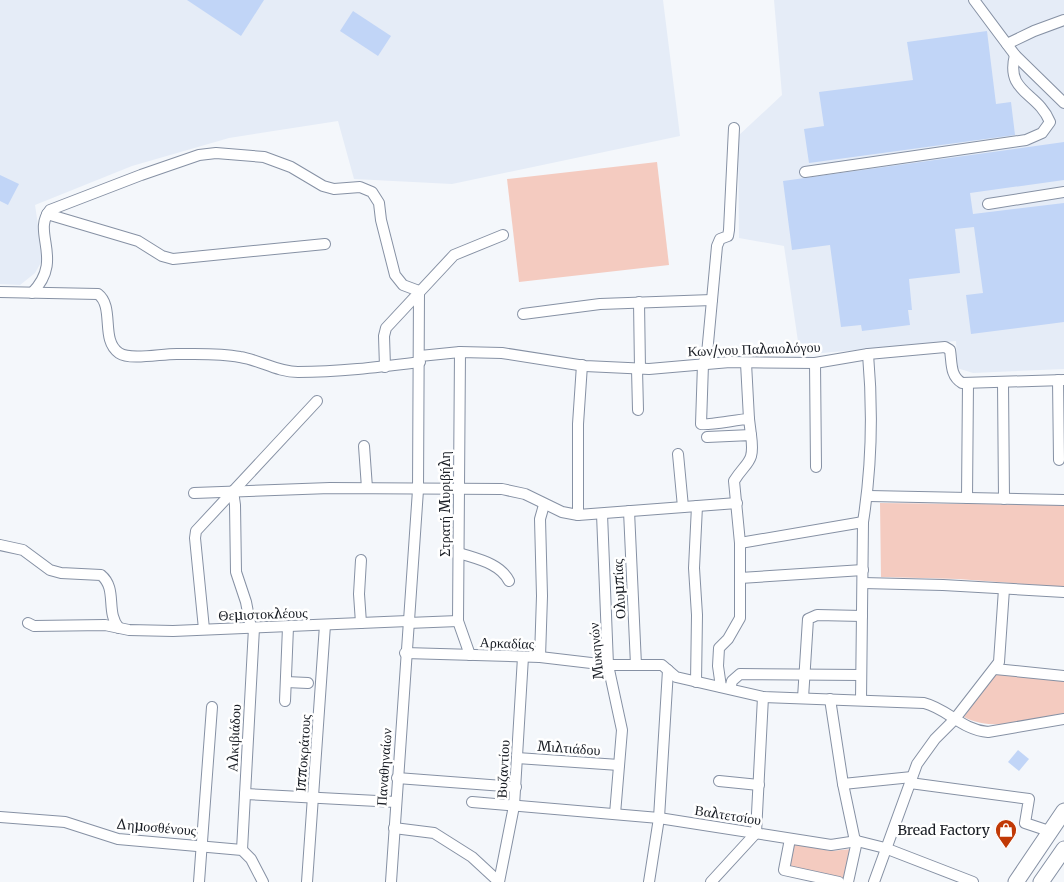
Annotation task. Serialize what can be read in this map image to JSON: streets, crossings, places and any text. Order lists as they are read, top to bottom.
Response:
{
  "streets": {
    "street": [
      "Κων/νου Παλαιολόγου",
      "Στρατή Μυριβήλη",
      "Ολυμπίας",
      "Θεμιστοκλέους",
      "Αρκαδίας",
      "Μυκηνών",
      "Αλκιβιάδου",
      "Μιλτιάδου",
      "Ιπποκράτους",
      "Παναθηναίων",
      "Βυζαντίου",
      "Βαλτετσίου",
      "Δημοσθένους"
    ]
  },
  "crossings": [
    ["Κων/νου Παλαιολόγου", "Στρατή Μυριβήλη"],
    ["Κων/νου Παλαιολόγου", "Παναθηναίων"],
    ["Στρατή Μυριβήλη", "Θεμιστοκλέους"],
    ["Στρατή Μυριβήλη", "Αρκαδίας"],
    ["Ολυμπίας", "Αρκαδίας"],
    ["Θεμιστοκλέους", "Αλκιβιάδου"],
    ["Θεμιστοκλέους", "Ιπποκράτους"],
    ["Θεμιστοκλέους", "Παναθηναίων"],
    ["Αρκαδίας", "Μυκηνών"],
    ["Αρκαδίας", "Παναθηναίων"],
    ["Αρκαδίας", "Βυζαντίου"],
    ["Μυκηνών", "Μιλτιάδου"],
    ["Μυκηνών", "Βαλτετσίου"],
    ["Αλκιβιάδου", "Δημοσθένους"],
    ["Μιλτιάδου", "Βυζαντίου"],
    ["Βυζαντίου", "Βαλτετσίου"]
  ],
  "places": {
    "shop": ["Bread Factory"]
  }
}
